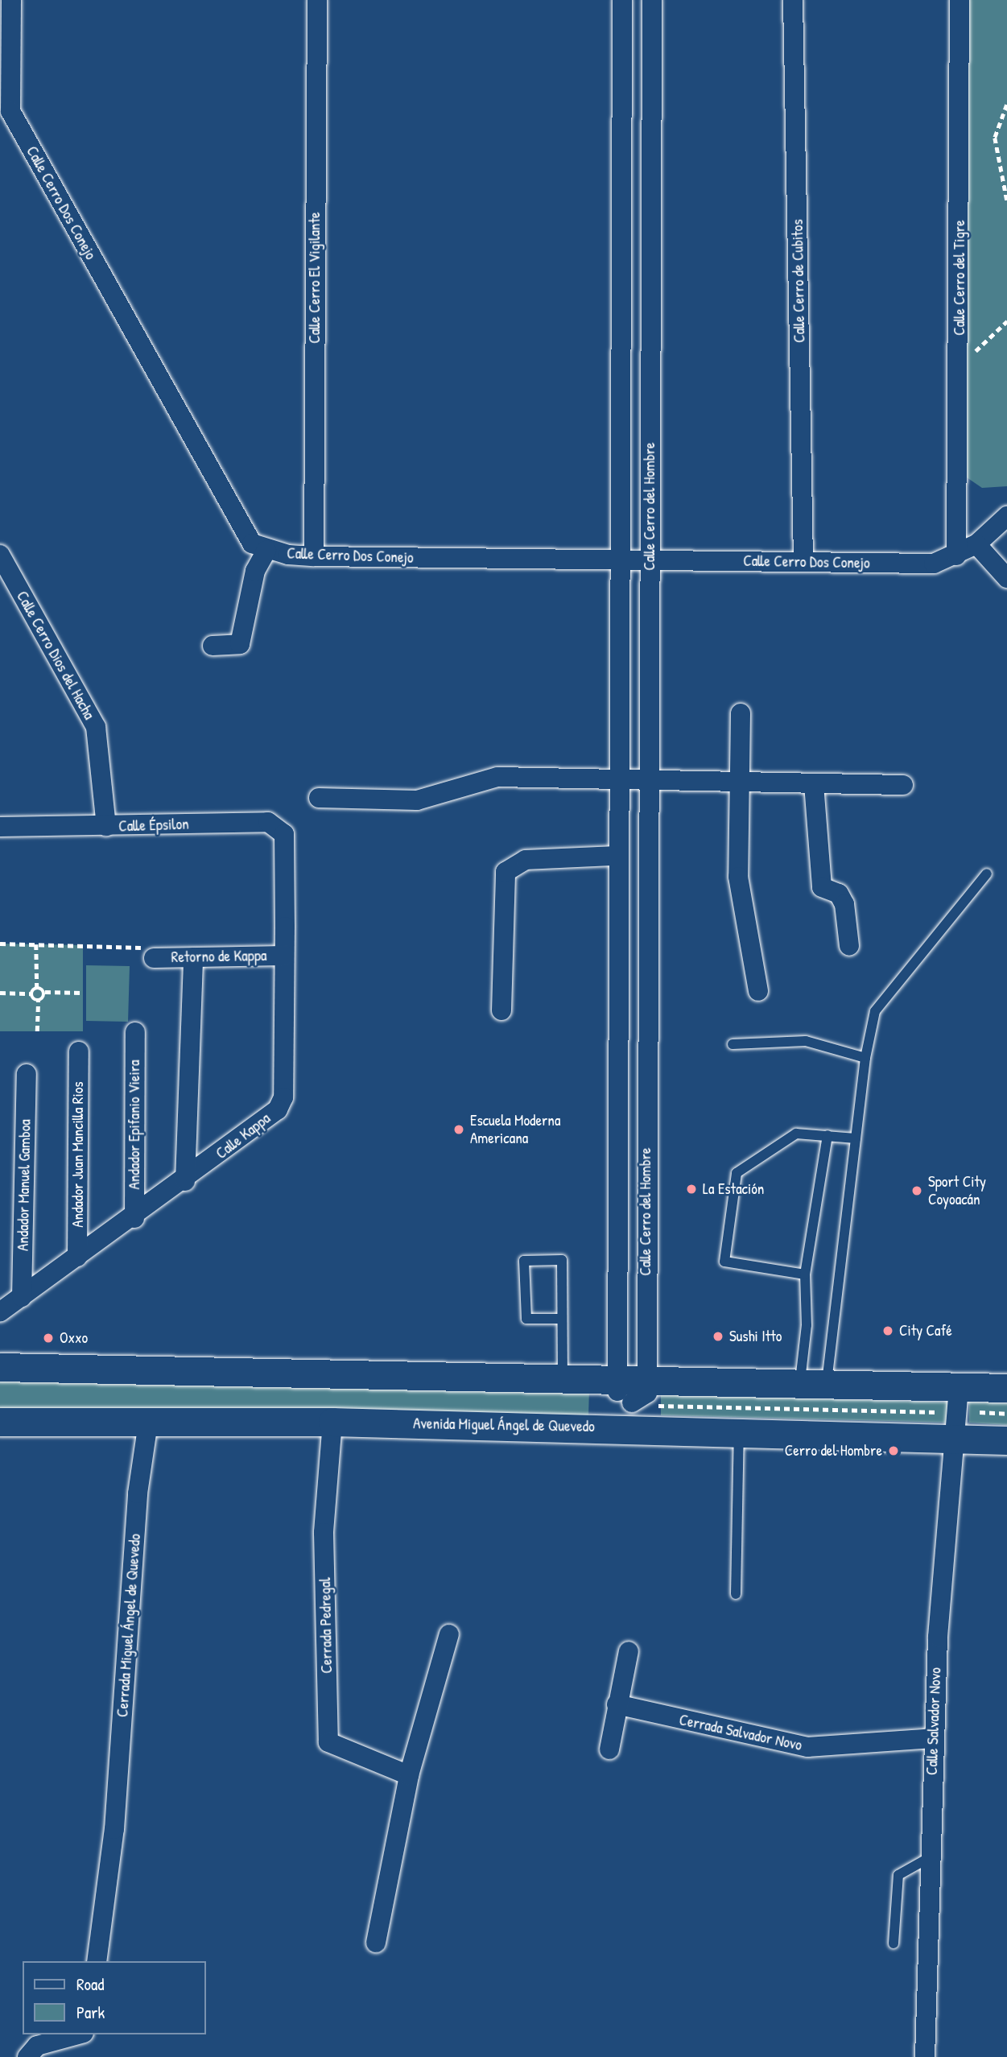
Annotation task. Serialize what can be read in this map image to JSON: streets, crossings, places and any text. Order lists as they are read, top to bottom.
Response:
{
  "streets": {
    "main road": ["Avenida Miguel Ángel de Quevedo"],
    "street": [
      "Calle Cerro Dos Conejo",
      "Calle Cerro El Vigilante",
      "Calle Cerro del Tigre",
      "Calle Cerro de Cubitos",
      "Calle Cerro del Hombre",
      "Calle Cerro Dios del Hacha",
      "Calle Épsilon",
      "Retorno de Kappa",
      "Andador Epifanio Vieira",
      "Calle Kappa",
      "Andador Juan Mancilla Rios",
      "Andador Manuel Gamboa",
      "Cerrada Miguel Ángel de Quevedo",
      "Cerrada Pedregal",
      "Calle Salvador Novo",
      "Cerrada Salvador Novo"
    ]
  },
  "crossings": [
    ["Calle Cerro Dos Conejo", "Calle Cerro El Vigilante"],
    ["Calle Cerro Dos Conejo", "Calle Cerro del Tigre"],
    ["Calle Cerro Dos Conejo", "Calle Cerro de Cubitos"],
    ["Calle Cerro Dos Conejo", "Calle Cerro del Hombre"],
    ["Calle Cerro del Hombre", "Avenida Miguel Ángel de Quevedo"],
    ["Calle Cerro Dios del Hacha", "Calle Épsilon"],
    ["Calle Épsilon", "Calle Kappa"],
    ["Retorno de Kappa", "Calle Kappa"],
    ["Andador Epifanio Vieira", "Calle Kappa"],
    ["Calle Kappa", "Andador Juan Mancilla Rios"],
    ["Calle Kappa", "Andador Manuel Gamboa"],
    ["Avenida Miguel Ángel de Quevedo", "Cerrada Miguel Ángel de Quevedo"],
    ["Avenida Miguel Ángel de Quevedo", "Cerrada Pedregal"],
    ["Avenida Miguel Ángel de Quevedo", "Calle Salvador Novo"],
    ["Calle Salvador Novo", "Cerrada Salvador Novo"]
  ],
  "places": [
    "Escuela Moderna Americana",
    "La Estación",
    "Sport City Coyoacán",
    "City Café",
    "Sushi Itto",
    "Oxxo",
    "Cerro del Hombre"
  ],
  "legend": ["Road", "Park"]
}
